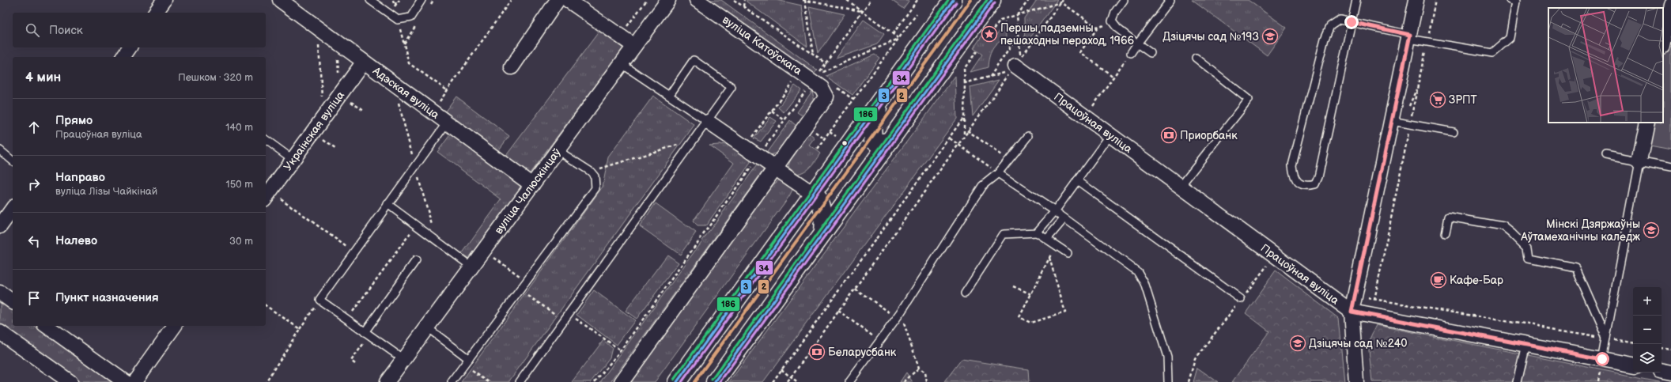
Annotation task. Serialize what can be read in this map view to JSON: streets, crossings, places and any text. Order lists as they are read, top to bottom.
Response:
{
  "streets": {
    "street": [
      "вуліца Катоўскага",
      "Адэская вуліца",
      "Працоўная вуліца",
      "Украінская вуліца",
      "вуліца Чалюскінцаў"
    ]
  },
  "crossings": [
    ["Адэская вуліца", "Украінская вуліца"],
    ["Адэская вуліца", "вуліца Чалюскінцаў"]
  ],
  "places": {
    "place": ["Першы падземны пешаходны пераход, 1966"],
    "school or university": ["Дзіцячы сад №193", "Мінскі Дзяржаўны Аўтамеханічны каледж", "Дзіцячы сад №240"],
    "supermarket": ["ЗРПТ"],
    "bank": ["Приорбанк", "Беларусбанк"],
    "cafe": ["Кафе-Бар"]
  },
  "lines": [
    "transit line 2",
    "transit line 3",
    "transit line 186",
    "transit line 34"
  ],
  "page": {
    "search": "Поиск",
    "heading": ["4 мин", "Пешком · 320 m"],
    "list": [
      ["Прямо", "Працоўная вуліца", "140 m"],
      ["Направо", "вуліца Лізы Чайкінай", "150 m"],
      ["Налево", "30 m"],
      "Пункт назначения"
    ],
    "map_buttons": ["+", "−"]
  }
}
